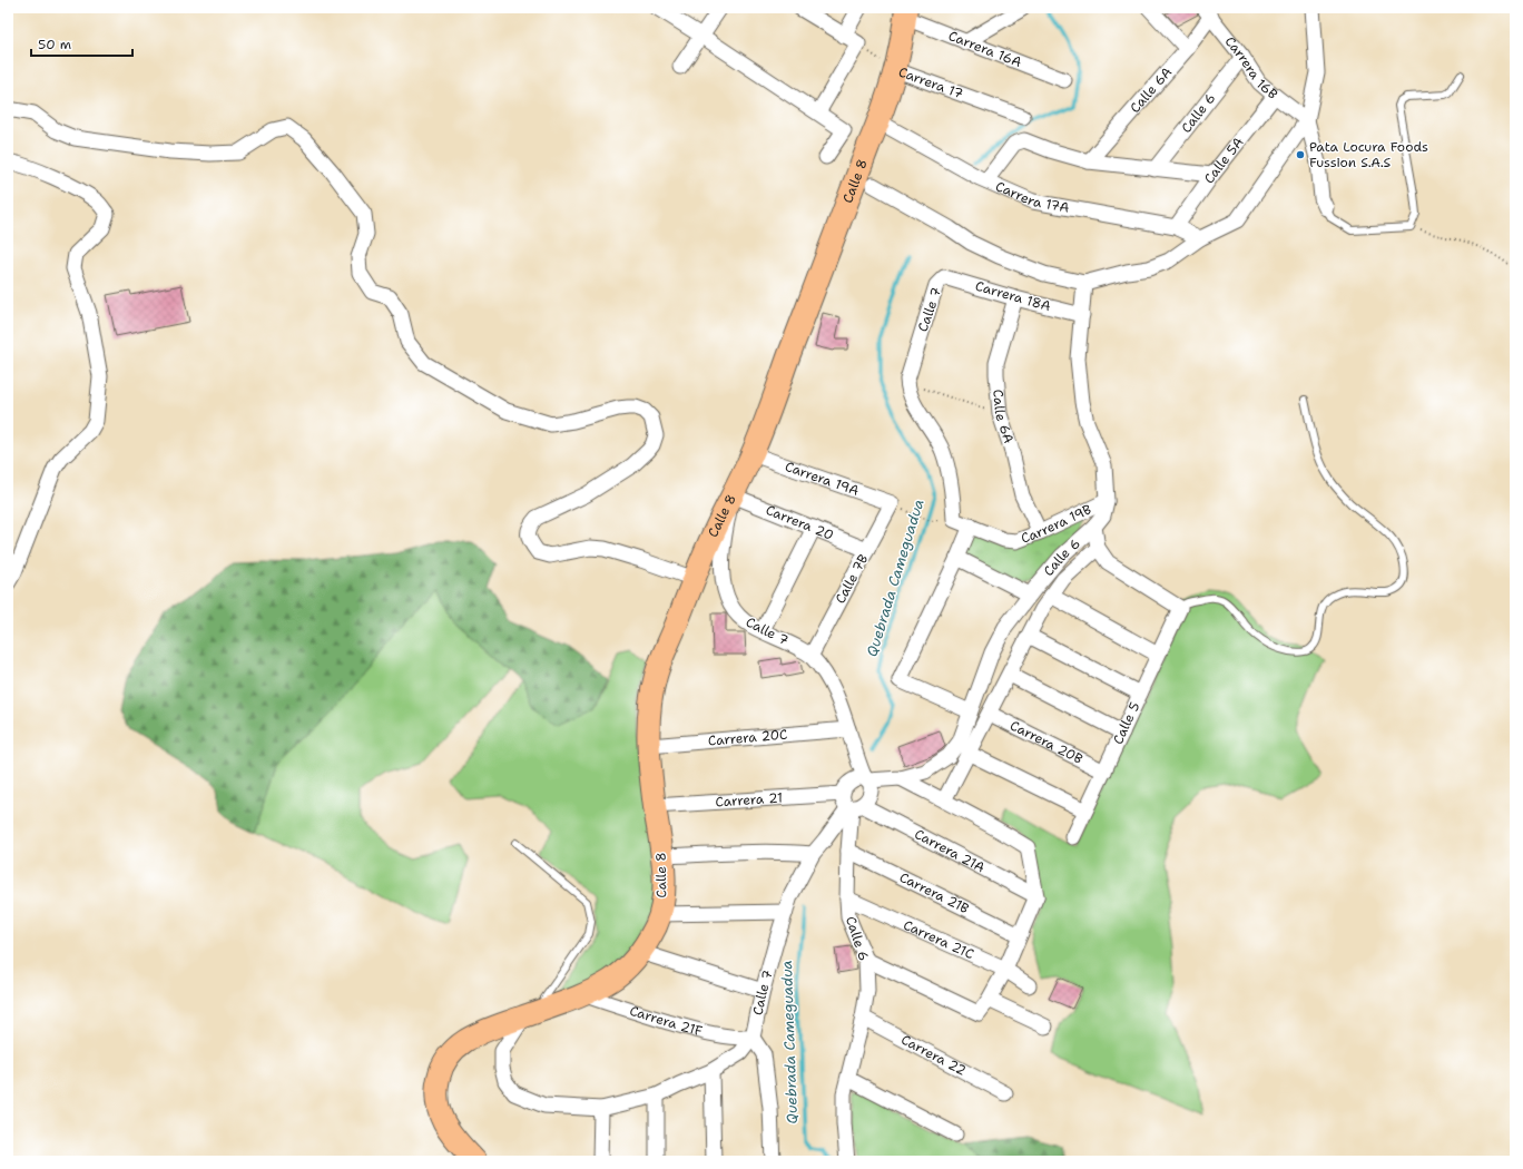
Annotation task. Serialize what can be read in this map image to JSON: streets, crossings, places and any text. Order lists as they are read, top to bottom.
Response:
{
  "streets": {
    "main road": ["Calle 8"],
    "street": [
      "Carrera 16A",
      "Carrera 16B",
      "Carrera 17",
      "Calle 6A",
      "Calle 6",
      "Calle 5A",
      "Carrera 17A",
      "Carrera 18A",
      "Calle 7",
      "Carrera 19A",
      "Carrera 20",
      "Carrera 19B",
      "Calle 7B",
      "Calle 5",
      "Carrera 20C",
      "Carrera 20B",
      "Carrera 21",
      "Carrera 21A",
      "Carrera 21B",
      "Carrera 21C",
      "Carrera 21F",
      "Carrera 22"
    ]
  },
  "crossings": [
    ["Carrera 16A", "Calle 8"],
    ["Carrera 16B", "Calle 6A"],
    ["Carrera 16B", "Calle 6"],
    ["Carrera 16B", "Calle 5A"],
    ["Carrera 17", "Calle 8"],
    ["Calle 6A", "Carrera 18A"],
    ["Calle 6A", "Carrera 19B"],
    ["Calle 6", "Carrera 18A"],
    ["Calle 6", "Calle 7"],
    ["Calle 6", "Carrera 19B"],
    ["Calle 6", "Carrera 21"],
    ["Calle 6", "Carrera 21A"],
    ["Calle 6", "Carrera 21B"],
    ["Calle 6", "Carrera 21C"],
    ["Calle 6", "Carrera 22"],
    ["Calle 5A", "Carrera 17A"],
    ["Calle 8", "Carrera 17A"],
    ["Calle 8", "Calle 7"],
    ["Calle 8", "Carrera 19A"],
    ["Calle 8", "Carrera 20"],
    ["Calle 8", "Carrera 20C"],
    ["Calle 8", "Carrera 21"],
    ["Calle 8", "Carrera 21F"],
    ["Carrera 18A", "Calle 7"],
    ["Calle 7", "Carrera 20"],
    ["Calle 7", "Carrera 19B"],
    ["Calle 7", "Calle 7B"],
    ["Calle 7", "Carrera 20C"],
    ["Calle 7", "Carrera 21"],
    ["Calle 7", "Carrera 21A"],
    ["Calle 7", "Carrera 21F"],
    ["Carrera 19A", "Calle 7B"],
    ["Carrera 20", "Calle 7B"],
    ["Carrera 19B", "Calle 5"],
    ["Calle 5", "Carrera 20B"],
    ["Carrera 21", "Carrera 21A"]
  ],
  "water": ["Quebrada Cameguadua"],
  "places": ["Pata Locura Foods Fussion S.A.S"],
  "scale_bar": "50 m"
}
